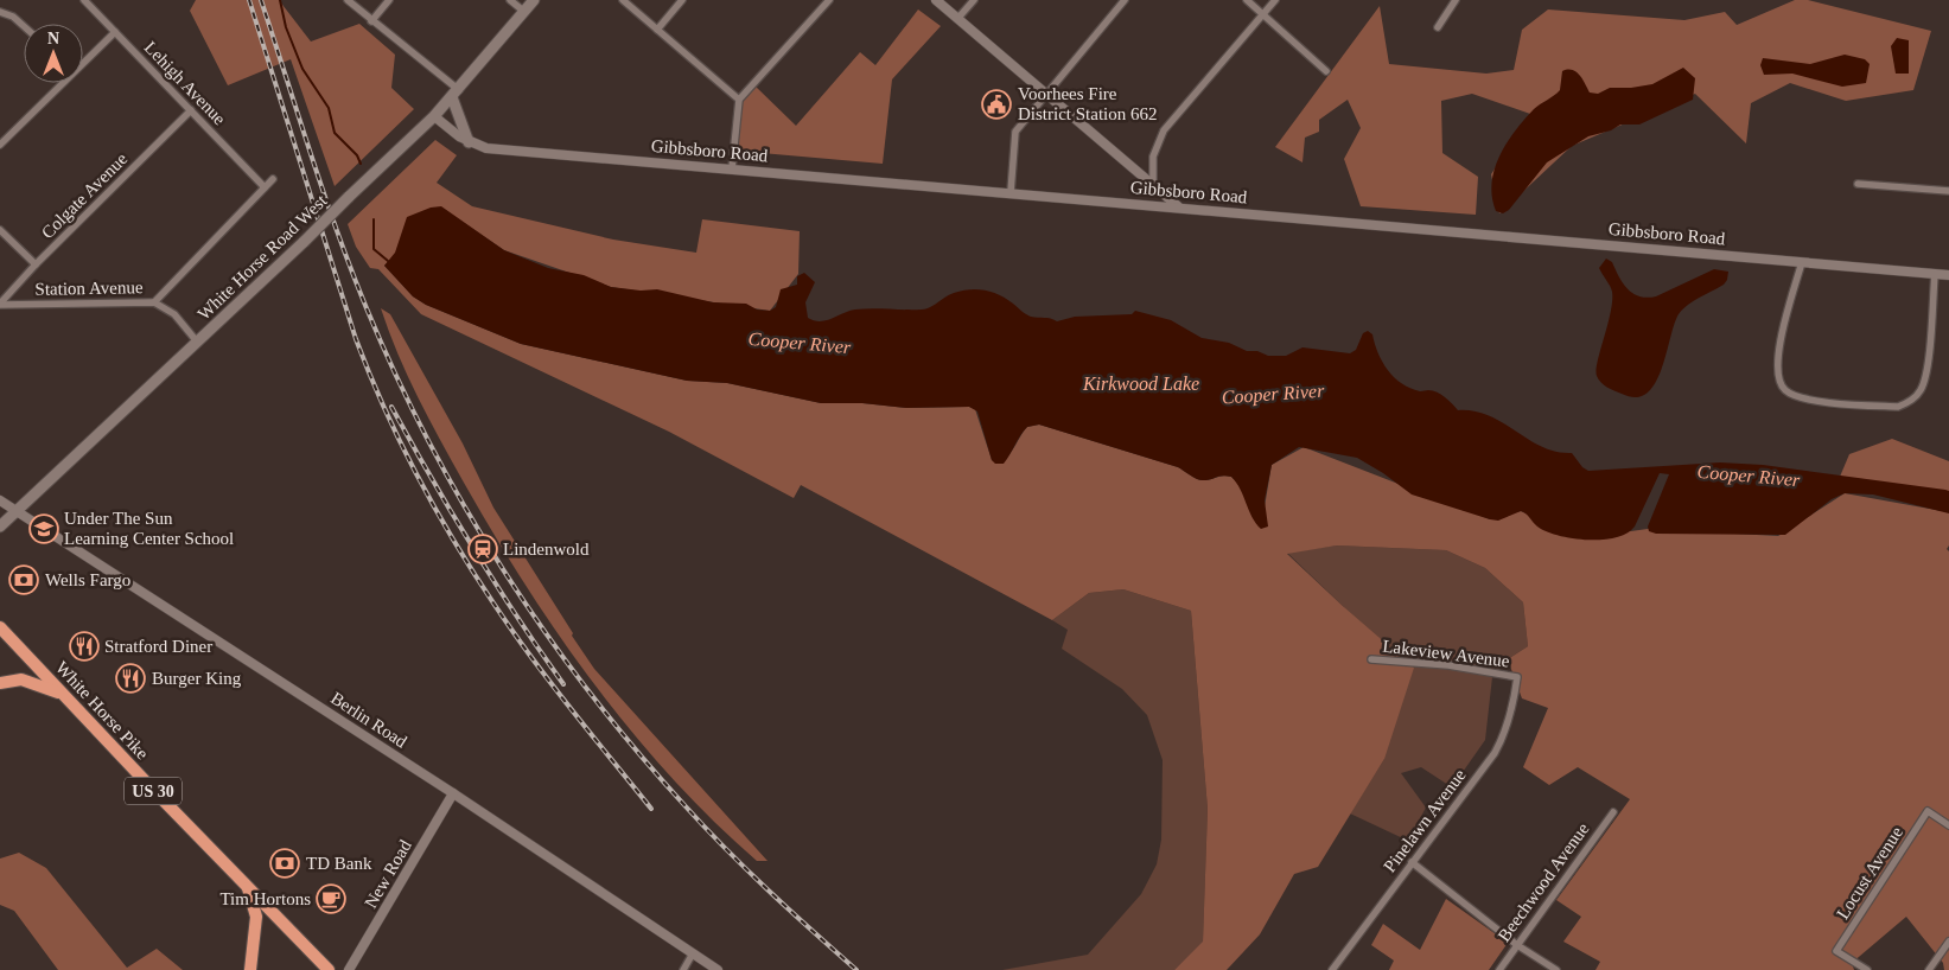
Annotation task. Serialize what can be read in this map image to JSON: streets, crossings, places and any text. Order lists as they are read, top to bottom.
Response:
{
  "streets": {
    "highway": ["White Horse Pike", "US 30"],
    "main road": ["White Horse Road West"],
    "street": [
      "Lehigh Avenue",
      "Gibbsboro Road",
      "Colgate Avenue",
      "Station Avenue",
      "Lakeview Avenue",
      "Berlin Road",
      "Pinelawn Avenue",
      "Locust Avenue",
      "New Road",
      "Beechwood Avenue"
    ]
  },
  "crossings": [
    ["Lehigh Avenue", "Colgate Avenue"],
    ["Gibbsboro Road", "White Horse Road West"],
    ["Colgate Avenue", "Station Avenue"],
    ["White Horse Road West", "Station Avenue"],
    ["White Horse Road West", "Berlin Road"],
    ["Lakeview Avenue", "Pinelawn Avenue"],
    ["Berlin Road", "New Road"]
  ],
  "water": ["Cooper River", "Kirkwood Lake"],
  "places": {
    "public building": ["Voorhees Fire District Station 662"],
    "school or university": ["Under The Sun Learning Center School"],
    "station": ["Lindenwold"],
    "bank": ["Wells Fargo", "TD Bank"],
    "restaurant": ["Stratford Diner", "Burger King"],
    "cafe": ["Tim Hortons"]
  },
  "north": "top"
}
